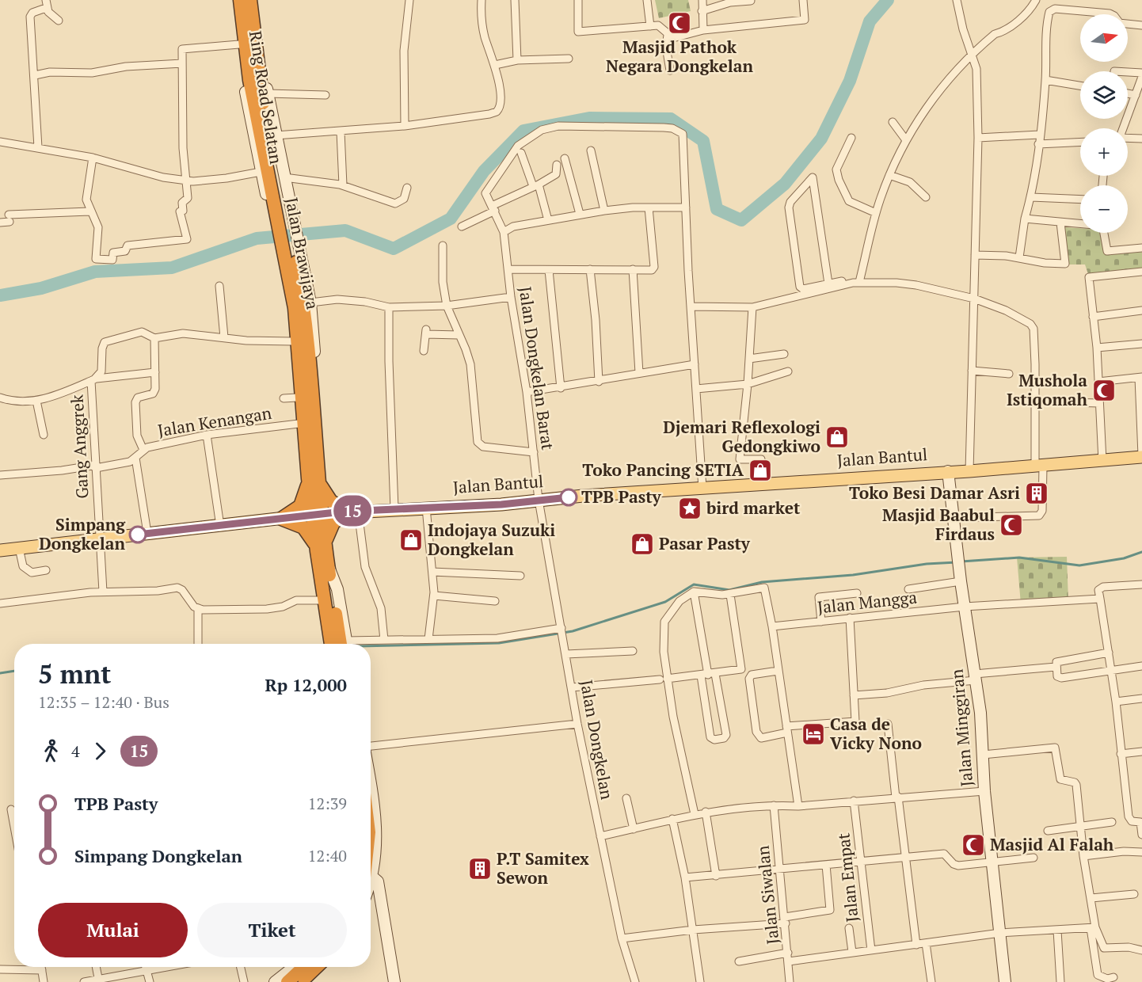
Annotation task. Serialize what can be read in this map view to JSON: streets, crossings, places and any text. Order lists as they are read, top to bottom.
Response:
{
  "streets": {
    "highway": ["Jalan Brawijaya"],
    "main road": ["Jalan Bantul"],
    "street": [
      "Ring Road Selatan",
      "Jalan Dongkelan Barat",
      "Jalan Kenangan",
      "Gang Anggrek",
      "Jalan Mangga",
      "Jalan Minggiran",
      "Jalan Dongkelan",
      "Jalan Empat",
      "Jalan Siwalan"
    ]
  },
  "crossings": [
    ["Ring Road Selatan", "Jalan Brawijaya"],
    ["Jalan Brawijaya", "Jalan Bantul"],
    ["Jalan Dongkelan Barat", "Jalan Bantul"],
    ["Jalan Dongkelan Barat", "Jalan Dongkelan"],
    ["Gang Anggrek", "Jalan Bantul"],
    ["Jalan Bantul", "Jalan Minggiran"],
    ["Jalan Bantul", "Jalan Dongkelan"],
    ["Jalan Mangga", "Jalan Minggiran"]
  ],
  "places": {
    "mosque": [
      "Masjid Pathok Negara Dongkelan",
      "Mushola Istiqomah",
      "Masjid Baabul Firdaus",
      "Masjid Al Falah"
    ],
    "shop": [
      "Djemari Reflexologi Gedongkiwo",
      "Toko Pancing SETIA",
      "Indojaya Suzuki Dongkelan",
      "Pasar Pasty"
    ],
    "building": ["Toko Besi Damar Asri", "P.T Samitex Sewon"],
    "other": ["TPB Pasty", "Simpang Dongkelan"],
    "place": ["bird market"],
    "hotel": ["Casa de Vicky Nono"]
  },
  "lines": ["bus line 15"],
  "north": "right",
  "page": {
    "on_map": "15",
    "map_buttons": ["+", "−"],
    "heading": ["5 mnt", "12:35 – 12:40 · Bus", "Rp 12,000"],
    "legs": ["4", "15"],
    "list": [
      {
        "name": "TPB Pasty",
        "value": "12:39"
      },
      {
        "name": "Simpang Dongkelan",
        "value": "12:40"
      }
    ],
    "buttons": ["Mulai", "Tiket"]
  }
}
